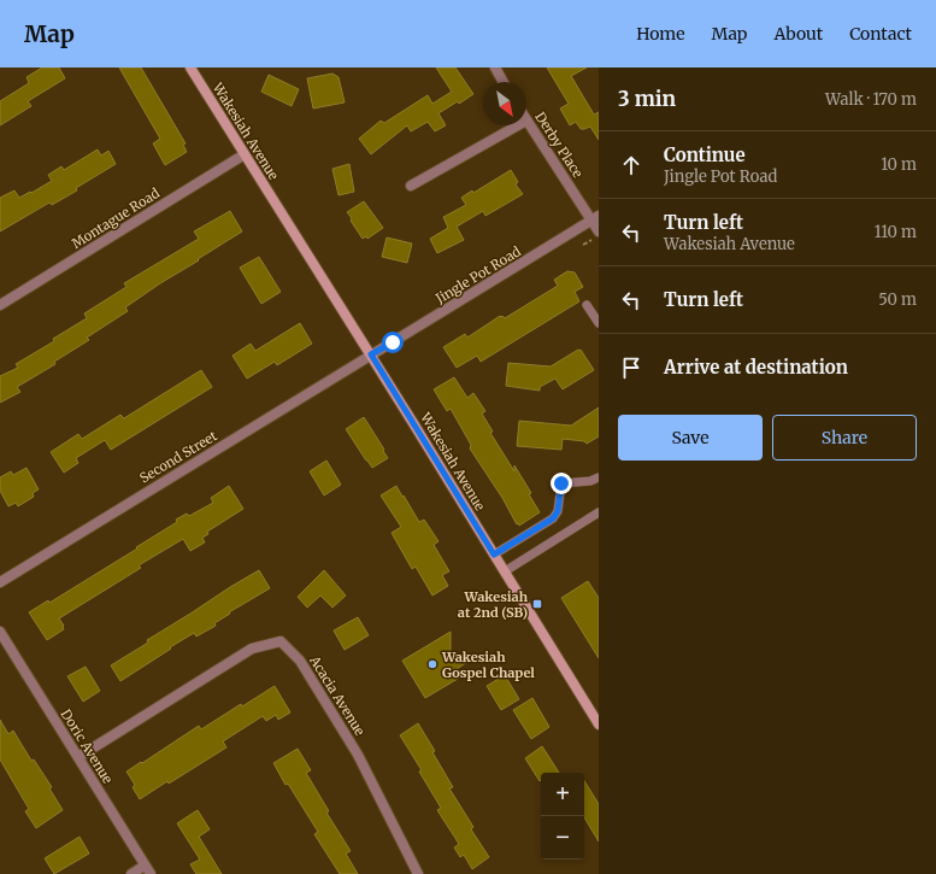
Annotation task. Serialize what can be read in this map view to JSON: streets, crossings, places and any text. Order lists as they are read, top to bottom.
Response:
{
  "streets": {
    "main road": ["Wakesiah Avenue"],
    "street": [
      "Derby Place",
      "Montague Road",
      "Jingle Pot Road",
      "Second Street",
      "Acacia Avenue",
      "Doric Avenue"
    ]
  },
  "crossings": [
    ["Wakesiah Avenue", "Montague Road"],
    ["Wakesiah Avenue", "Jingle Pot Road"],
    ["Wakesiah Avenue", "Second Street"],
    ["Derby Place", "Jingle Pot Road"],
    ["Jingle Pot Road", "Second Street"],
    ["Acacia Avenue", "Doric Avenue"]
  ],
  "places": {
    "transit": ["Wakesiah at 2nd (SB)"],
    "other": ["Wakesiah Gospel Chapel"]
  },
  "north": "bottom right",
  "page": {
    "header": "Map",
    "nav": [
      "Home",
      "Map",
      "About",
      "Contact"
    ],
    "heading": ["3 min", "Walk · 170 m"],
    "list": [
      ["Continue", "Jingle Pot Road", "10 m"],
      ["Turn left", "Wakesiah Avenue", "110 m"],
      ["Turn left", "50 m"],
      "Arrive at destination"
    ],
    "buttons": ["Save", "Share"],
    "map_buttons": ["+", "−"]
  }
}
